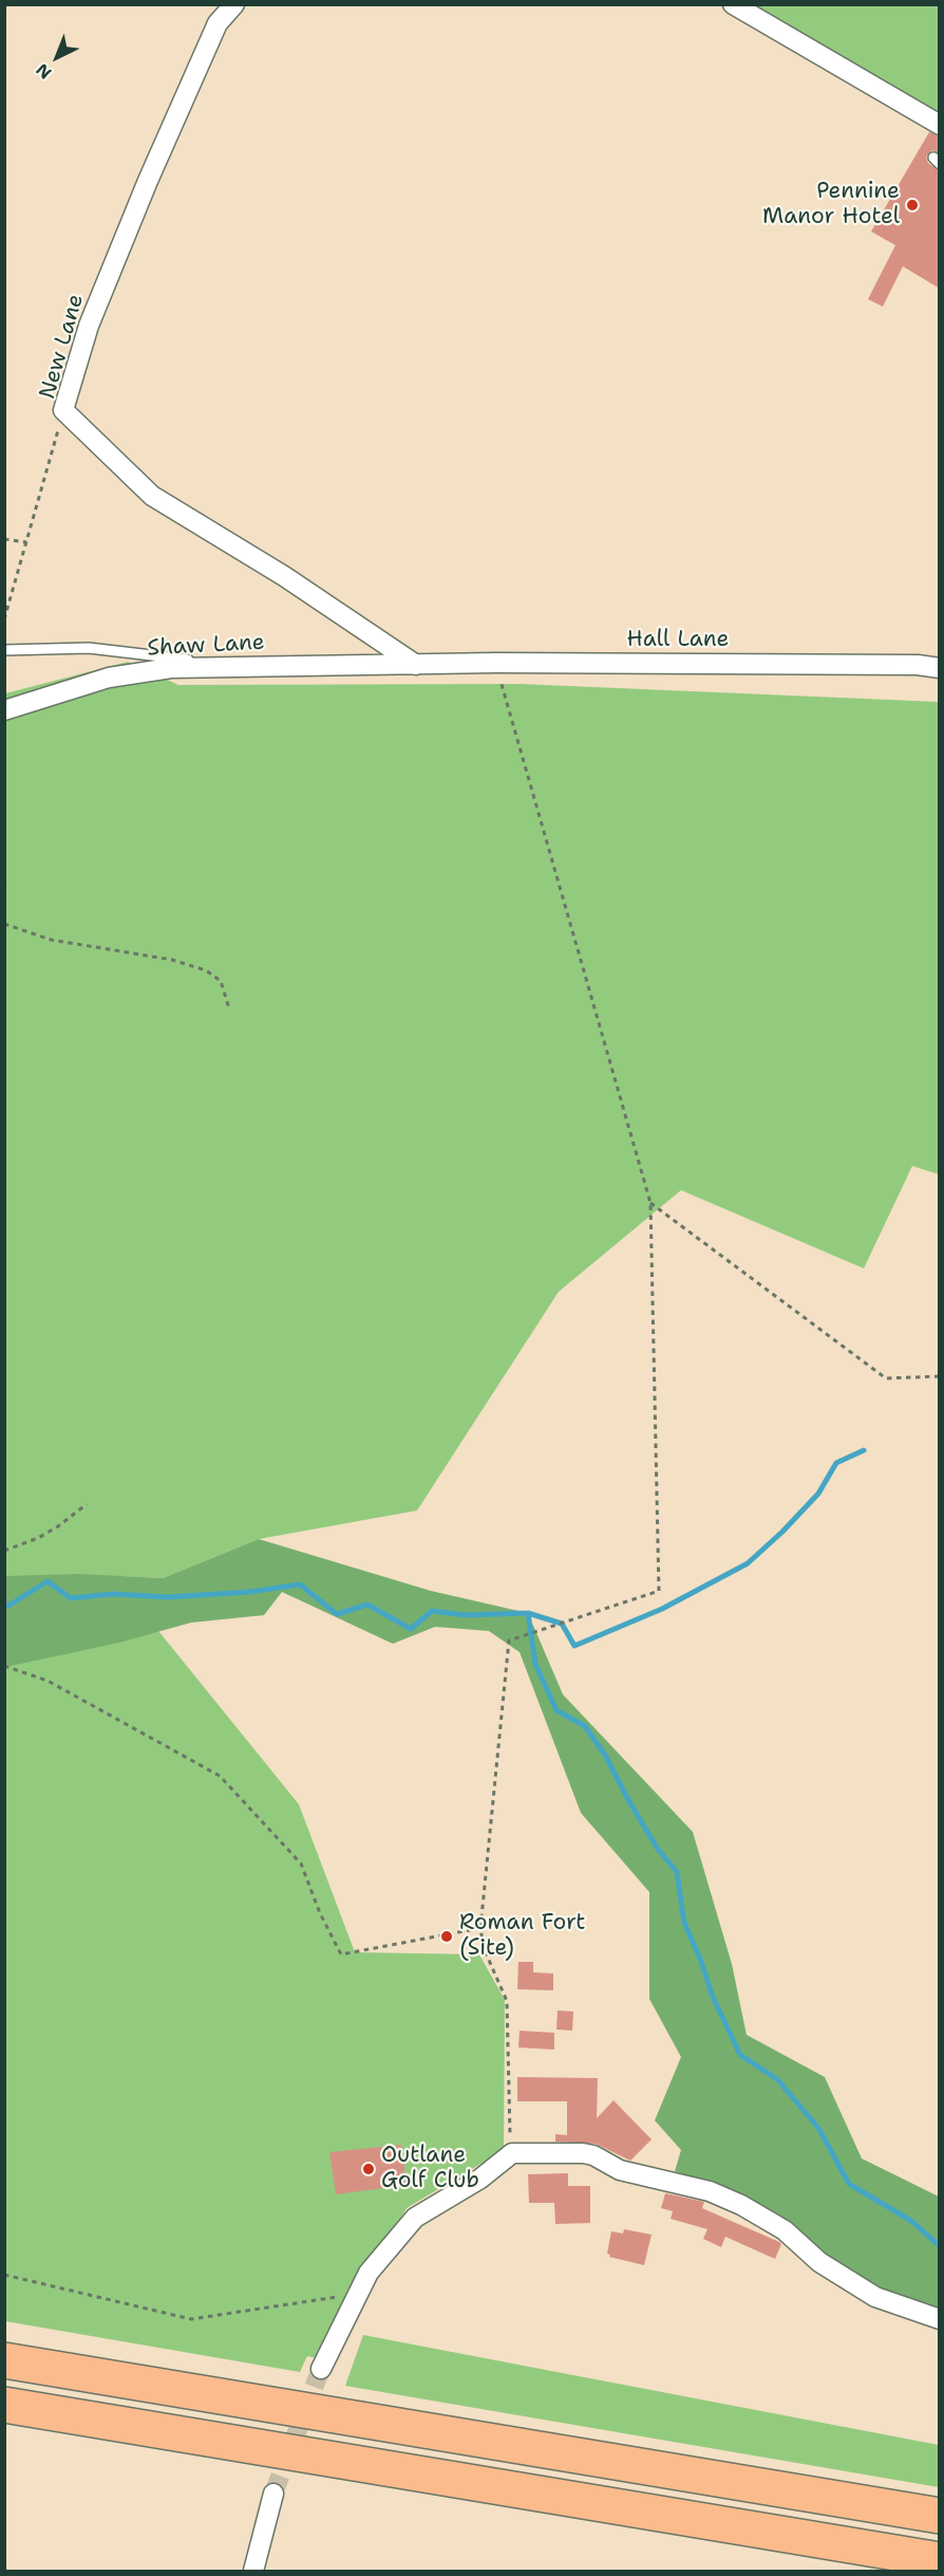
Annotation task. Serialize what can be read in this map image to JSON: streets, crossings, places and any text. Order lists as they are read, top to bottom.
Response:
{
  "streets": {
    "street": ["New Lane", "Hall Lane", "Shaw Lane"]
  },
  "crossings": [
    ["New Lane", "Hall Lane"],
    ["New Lane", "Shaw Lane"],
    ["Hall Lane", "Shaw Lane"]
  ],
  "places": ["Pennine Manor Hotel", "Roman Fort (Site)", "Outlane Golf Club"],
  "north": "bottom left"
}
